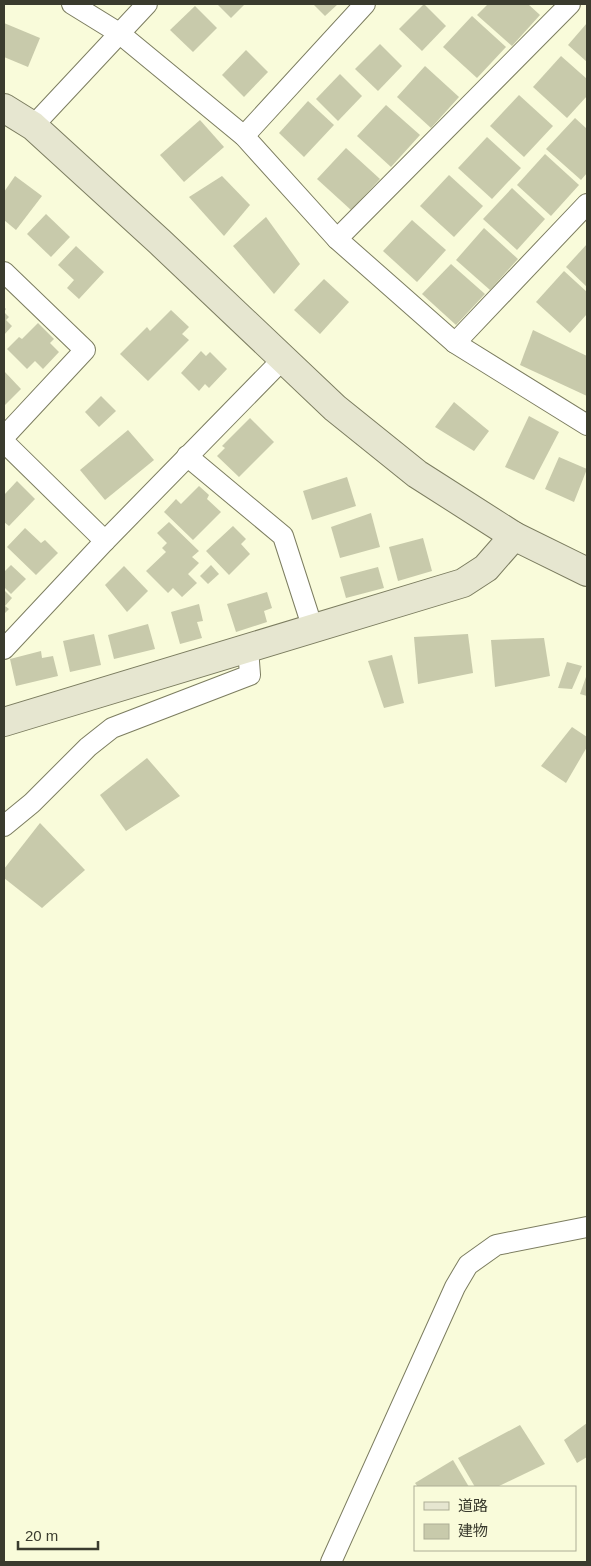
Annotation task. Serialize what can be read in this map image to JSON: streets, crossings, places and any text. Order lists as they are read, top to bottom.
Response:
{
  "legend": ["道路", "建物"],
  "scale_bar": "20 m"
}
